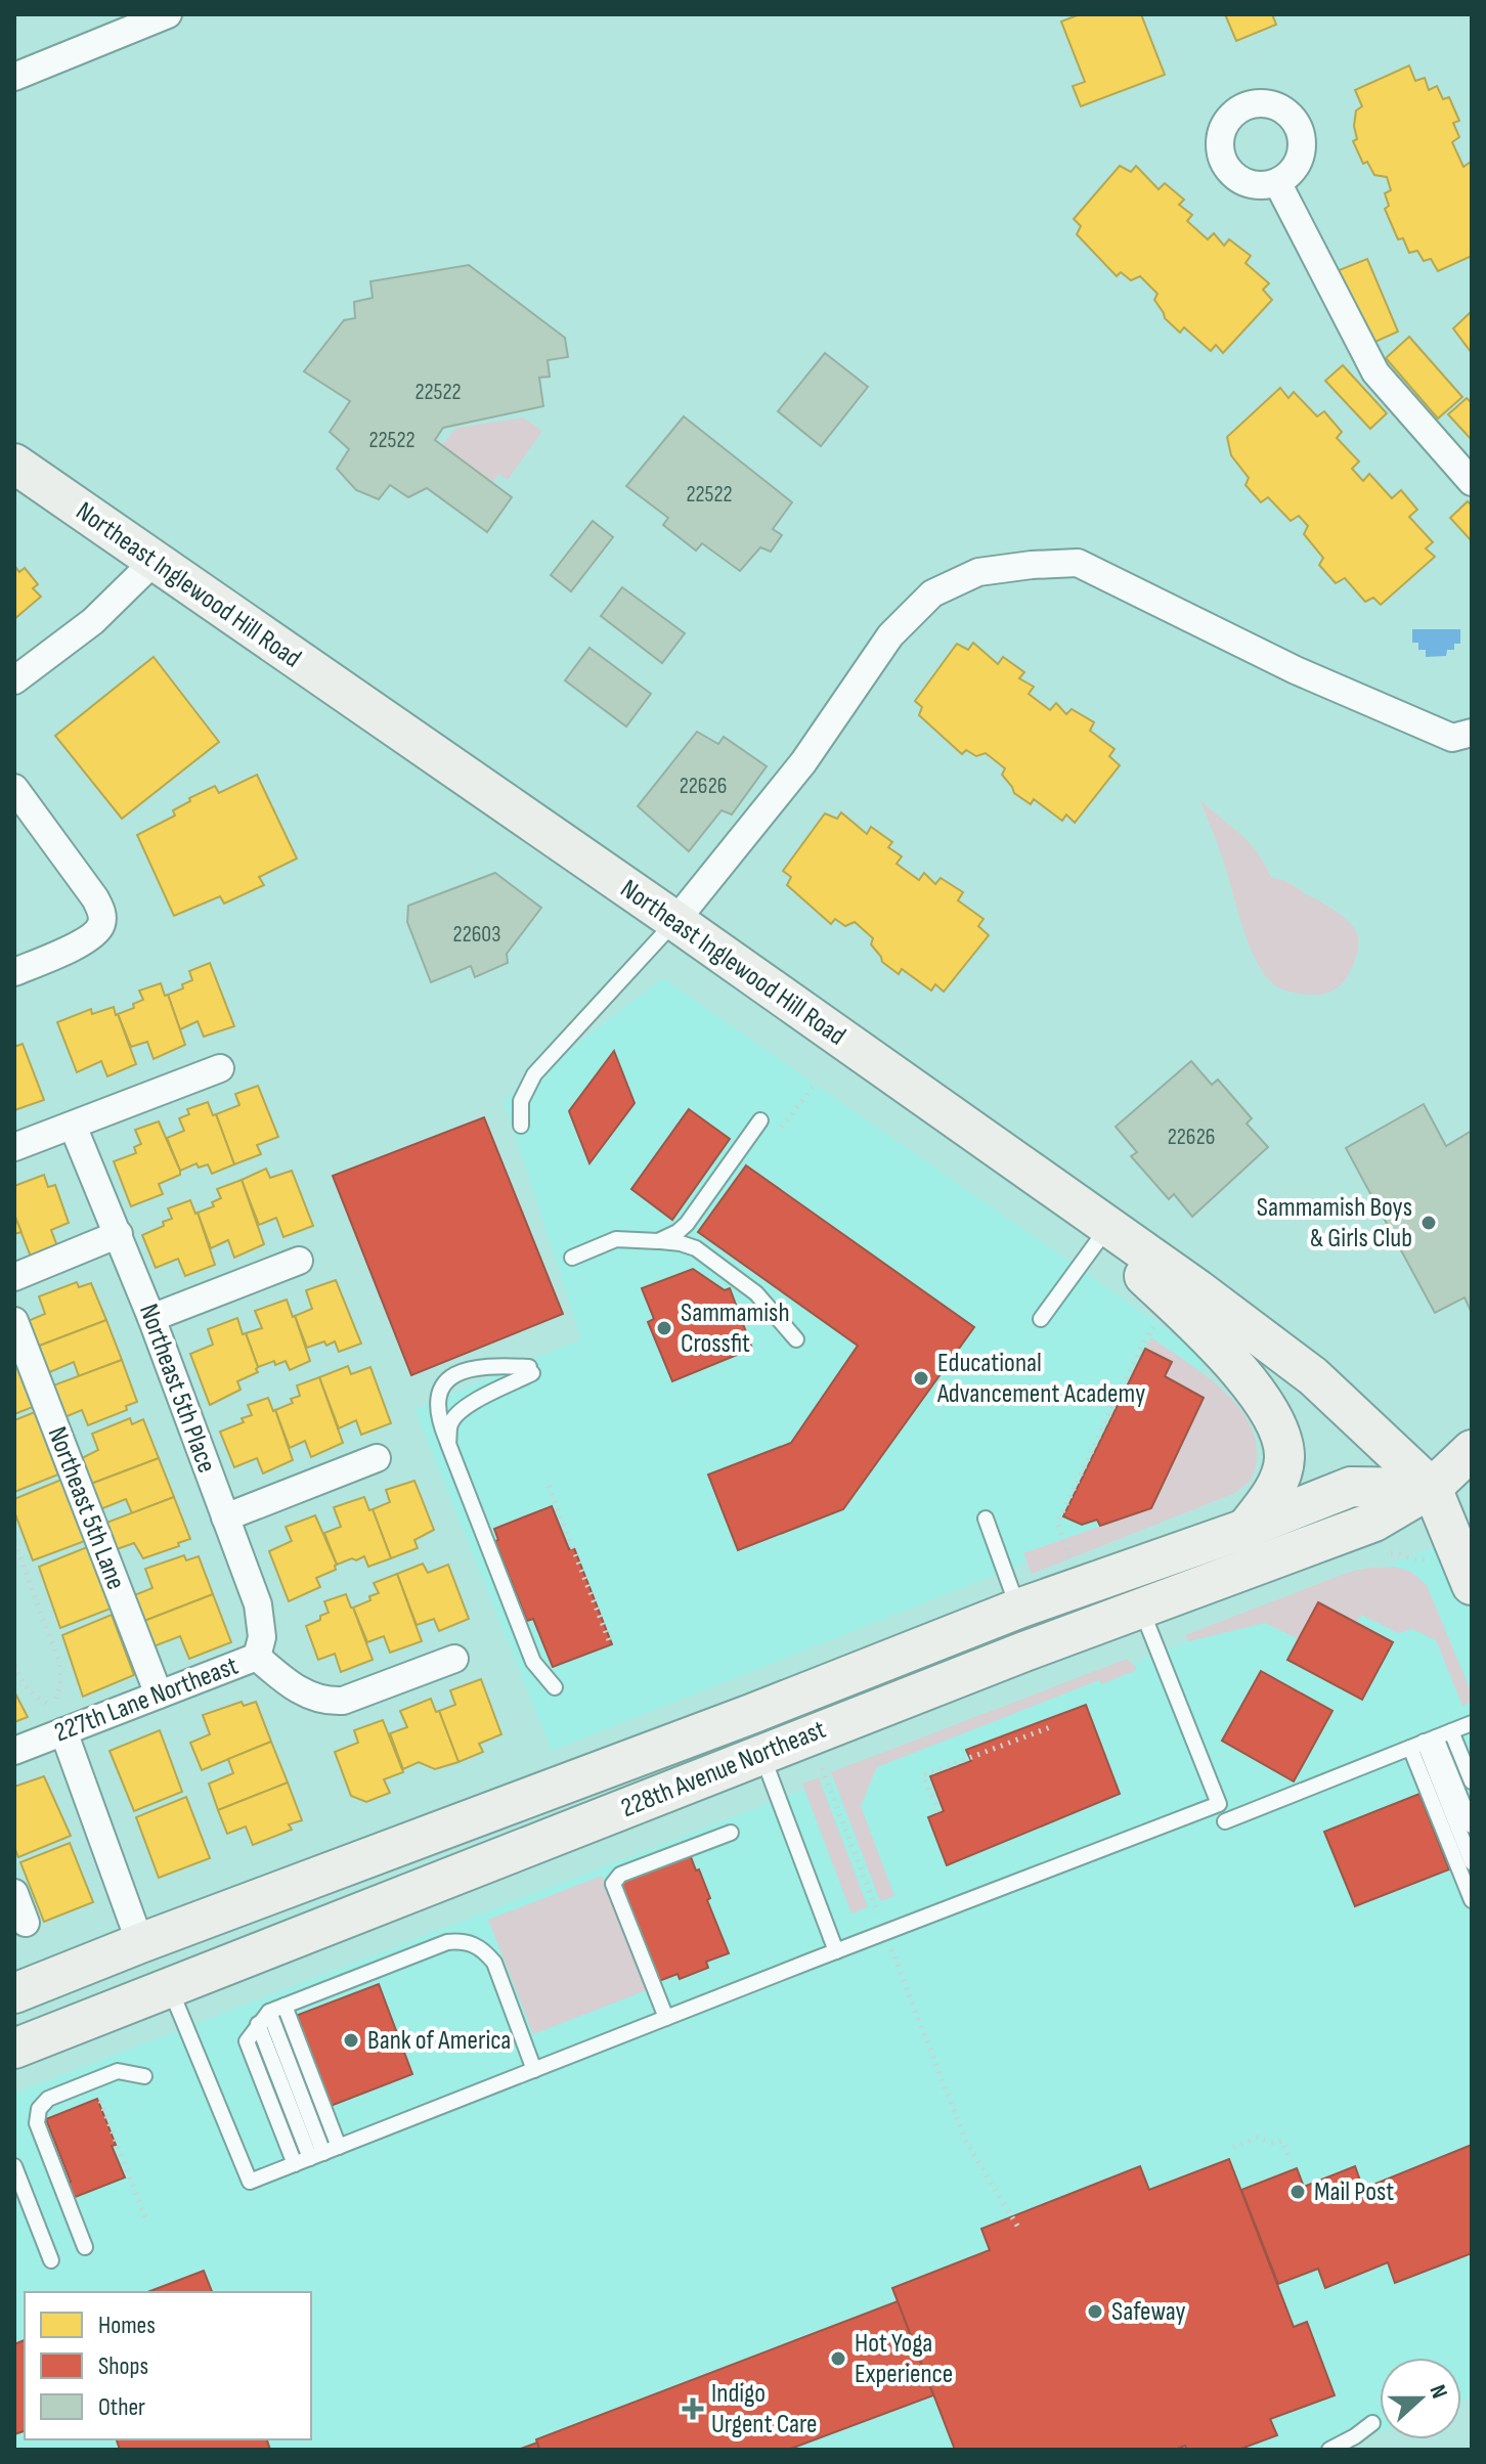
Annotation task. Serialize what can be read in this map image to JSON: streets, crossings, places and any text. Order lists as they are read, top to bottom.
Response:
{
  "streets": {
    "main road": ["Northeast Inglewood Hill Road", "228th Avenue Northeast"],
    "street": ["Northeast 5th Place", "Northeast 5th Lane", "227th Lane Northeast"]
  },
  "crossings": [
    ["Northeast 5th Place", "227th Lane Northeast"],
    ["Northeast 5th Lane", "227th Lane Northeast"]
  ],
  "places": {
    "other": [
      "Sammamish Boys & Girls Club",
      "Sammamish Crossfit",
      "Educational Advancement Academy",
      "Bank of America",
      "Mail Post",
      "Safeway",
      "Hot Yoga Experience"
    ],
    "health": ["Indigo Urgent Care"]
  },
  "house_numbers": [
    "22522",
    "22522",
    "22522",
    "22626",
    "22603",
    "22626"
  ],
  "legend": ["Homes", "Shops", "Other"],
  "north": "right"
}
